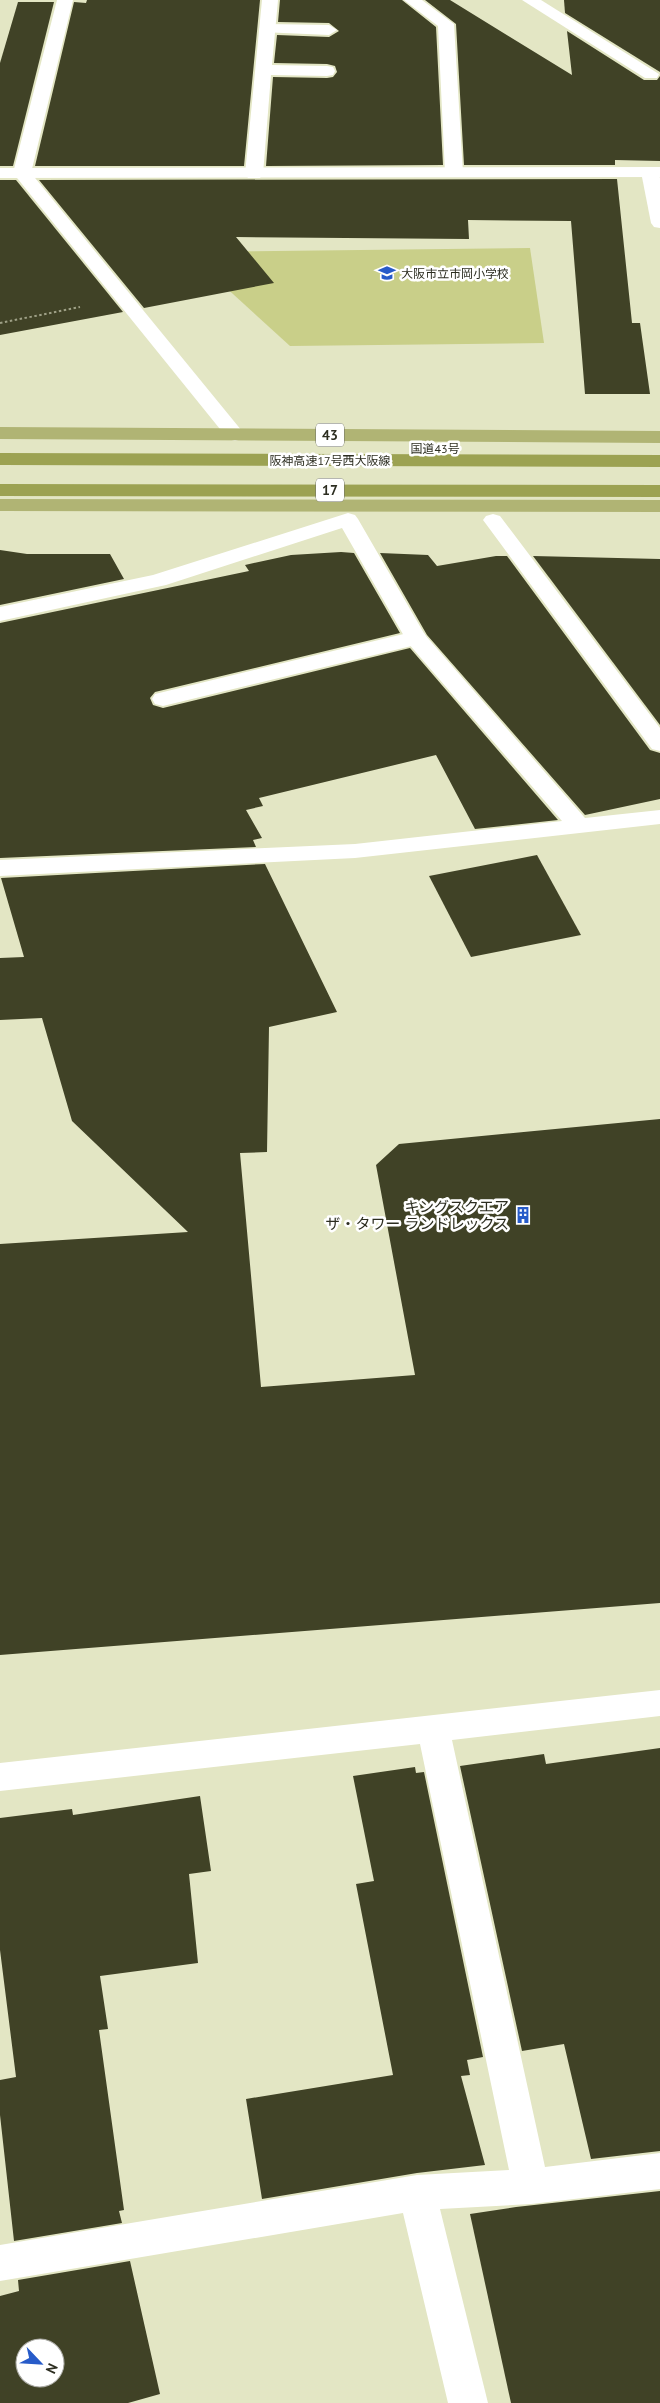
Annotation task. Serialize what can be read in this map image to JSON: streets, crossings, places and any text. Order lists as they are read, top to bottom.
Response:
{
  "streets": {
    "highway": [
      "43",
      "国道43号",
      "阪神高速17号西大阪線",
      "17"
    ]
  },
  "places": {
    "school or university": ["大阪市立市岡小学校"],
    "building": ["キングスクエア ザ・タワー ランドレックス"]
  },
  "north": "bottom right"
}
